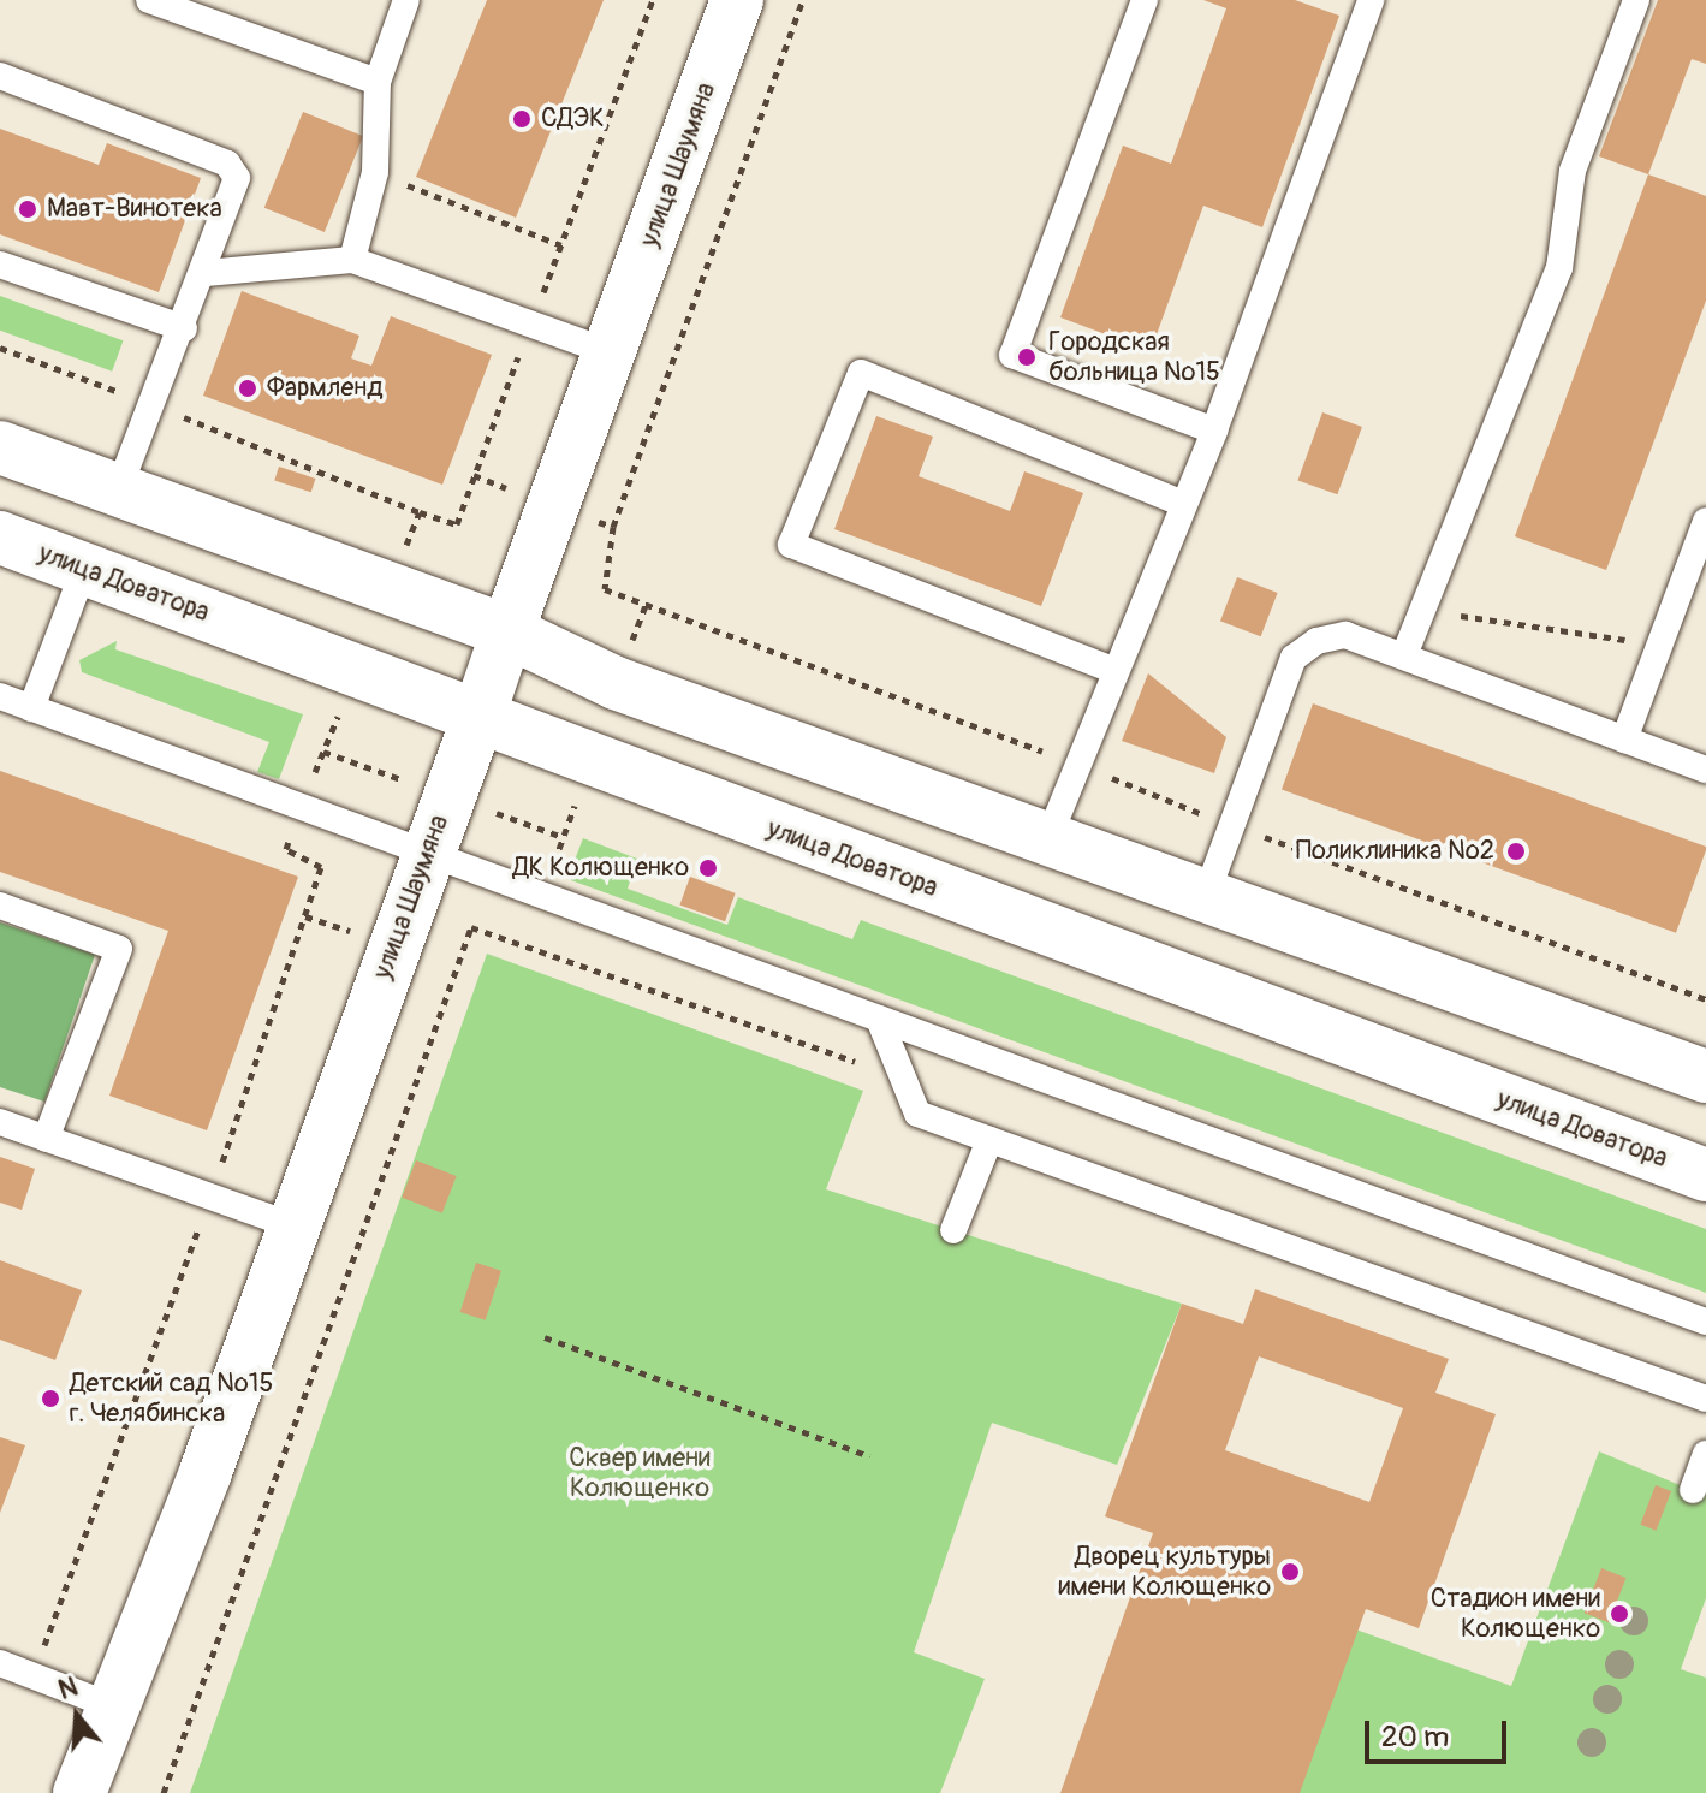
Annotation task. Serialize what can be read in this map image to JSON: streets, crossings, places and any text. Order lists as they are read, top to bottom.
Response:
{
  "streets": {
    "main road": ["улица Шаумяна", "улица Доватора"]
  },
  "crossings": [
    ["улица Шаумяна", "улица Доватора"]
  ],
  "parks": ["Сквер имени Колющенко"],
  "places": [
    "СДЭК",
    "Мавт-Винотека",
    "Городская больница №15",
    "Фармленд",
    "Поликлиника №2",
    "ДК Колющенко",
    "Детский сад №15 г. Челябинска",
    "Дворец культуры имени Колющенко",
    "Стадион имени Колющенко"
  ],
  "scale_bar": "20 m",
  "north": "top"
}
